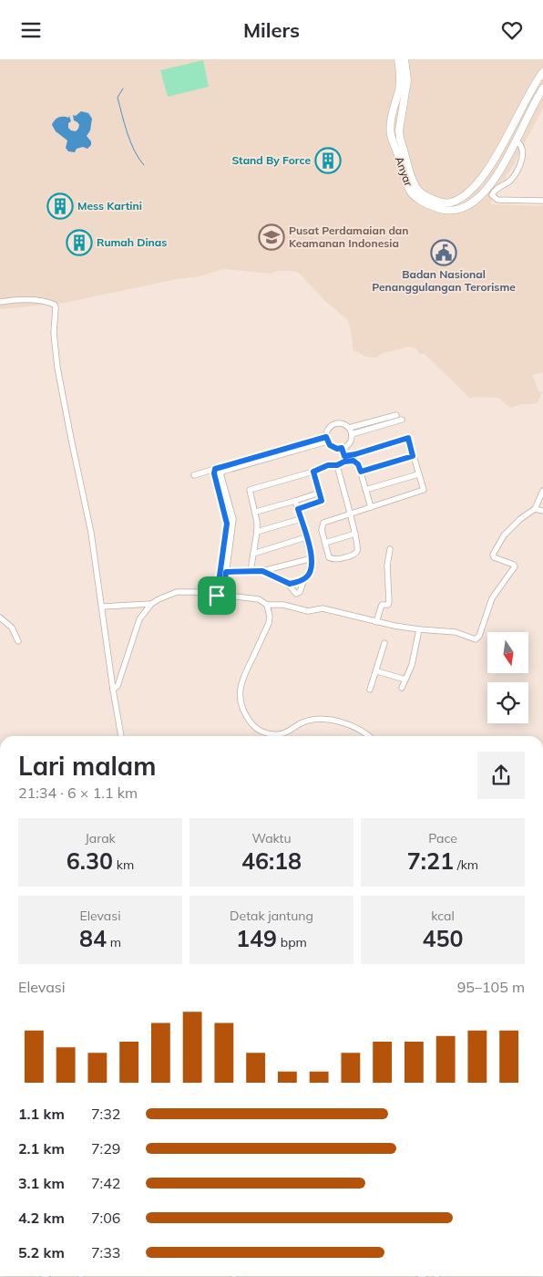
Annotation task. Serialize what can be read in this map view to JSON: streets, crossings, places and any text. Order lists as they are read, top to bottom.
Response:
{
  "streets": {
    "street": ["Anyar"]
  },
  "places": {
    "building": ["Stand By Force", "Mess Kartini", "Rumah Dinas"],
    "school or university": ["Pusat Perdamaian dan Keamanan Indonesia"],
    "public building": ["Badan Nasional Penanggulangan Terorisme"]
  },
  "north": "bottom",
  "page": {
    "header": "Milers",
    "heading": ["Lari malam", "21:34 · 6 × 1.1 km"],
    "stats": [
      ["Jarak", "6.30 km"],
      ["Waktu", "46:18"],
      ["Pace", "7:21 /km"],
      ["Elevasi", "84 m"],
      ["Detak jantung", "149 bpm"],
      ["kcal", "450"]
    ],
    "chart": ["Elevasi", "95–105 m"],
    "list": [
      {
        "name": "1.1 km",
        "note": "7:32"
      },
      {
        "name": "2.1 km",
        "note": "7:29"
      },
      {
        "name": "3.1 km",
        "note": "7:42"
      },
      {
        "name": "4.2 km",
        "note": "7:06"
      },
      {
        "name": "5.2 km",
        "note": "7:33"
      }
    ]
  }
}
